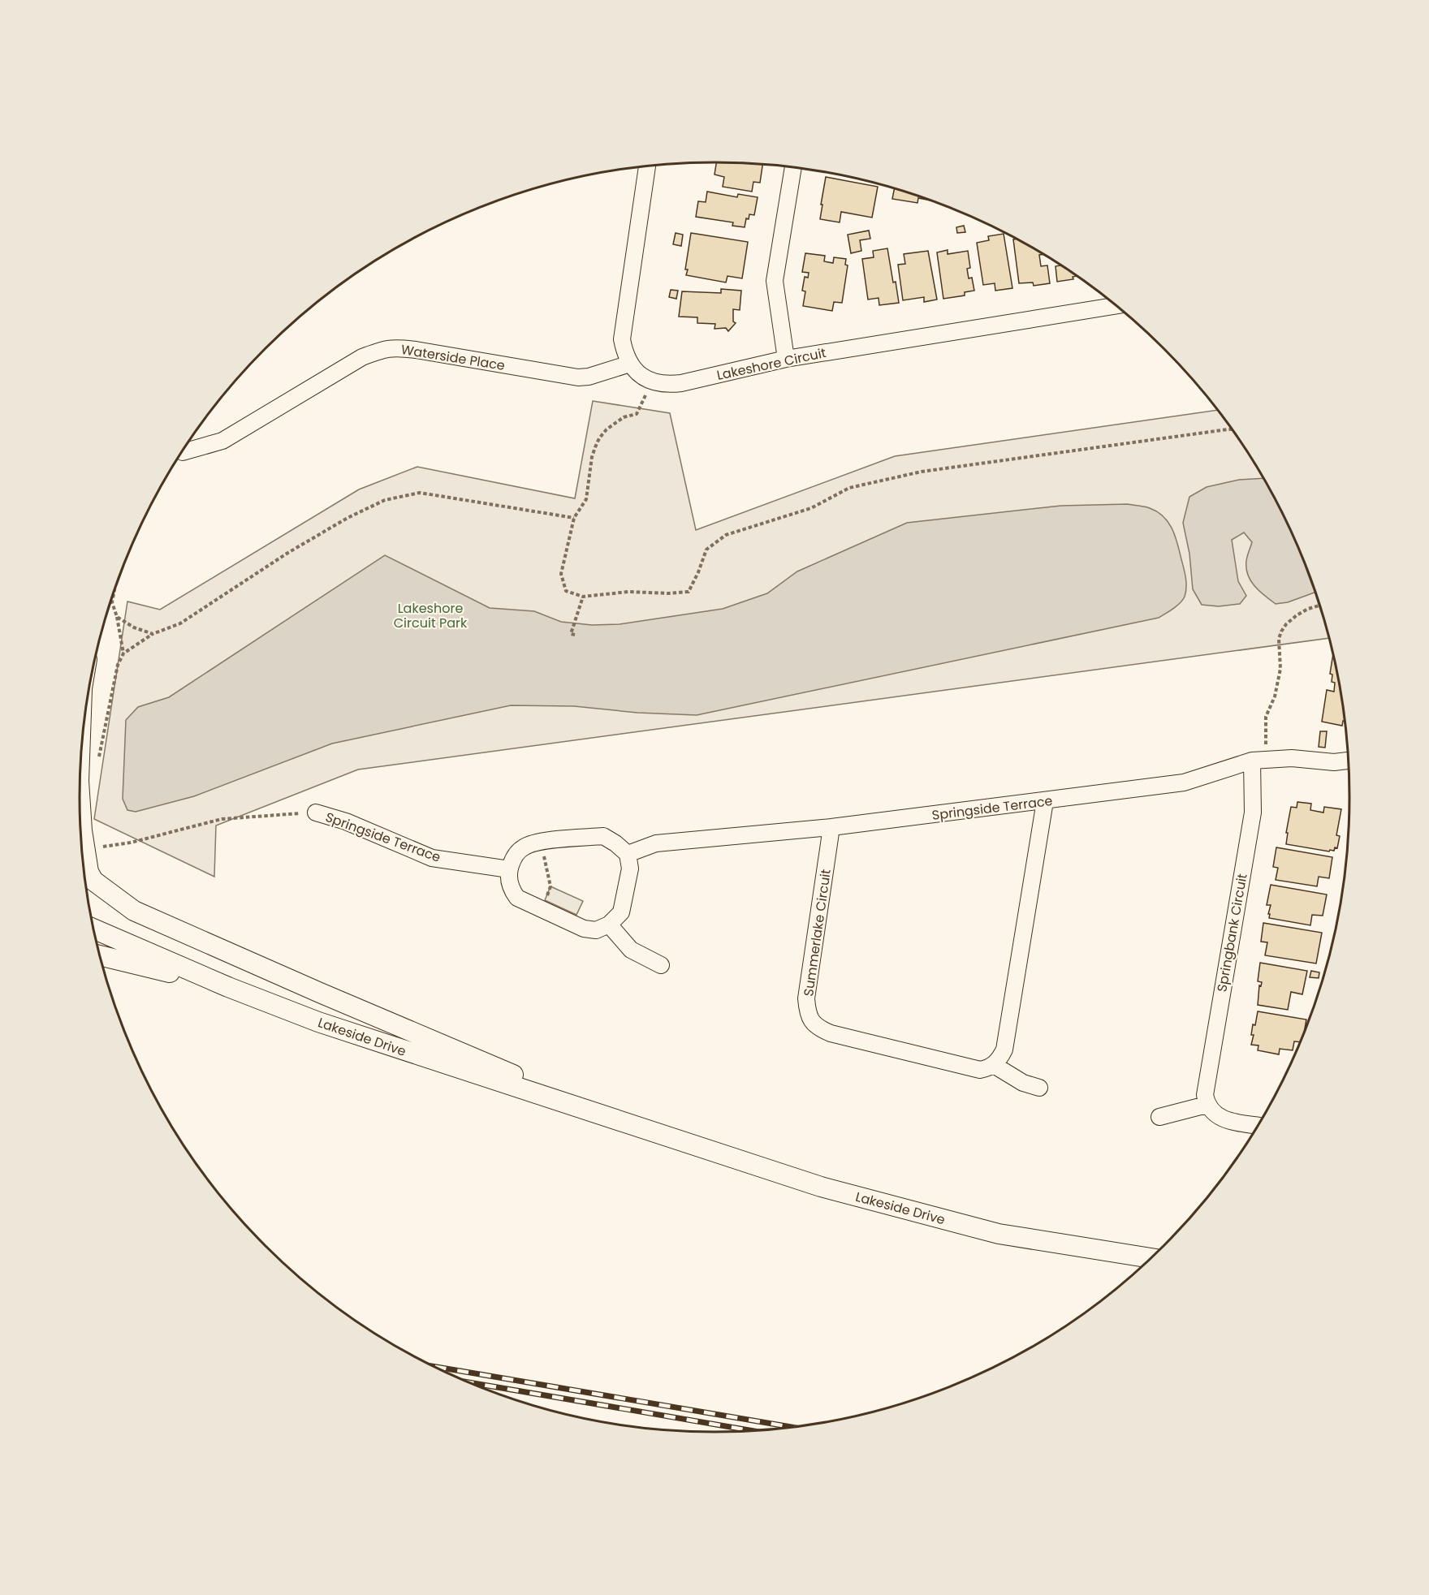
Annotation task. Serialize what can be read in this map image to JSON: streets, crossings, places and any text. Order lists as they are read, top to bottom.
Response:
{
  "streets": {
    "street": [
      "Waterside Place",
      "Lakeshore Circuit",
      "Springside Terrace",
      "Summerlake Circuit",
      "Springbank Circuit",
      "Lakeside Drive"
    ]
  },
  "crossings": [
    ["Springside Terrace", "Summerlake Circuit"],
    ["Springside Terrace", "Springbank Circuit"]
  ],
  "parks": ["Lakeshore Circuit Park"]
}
